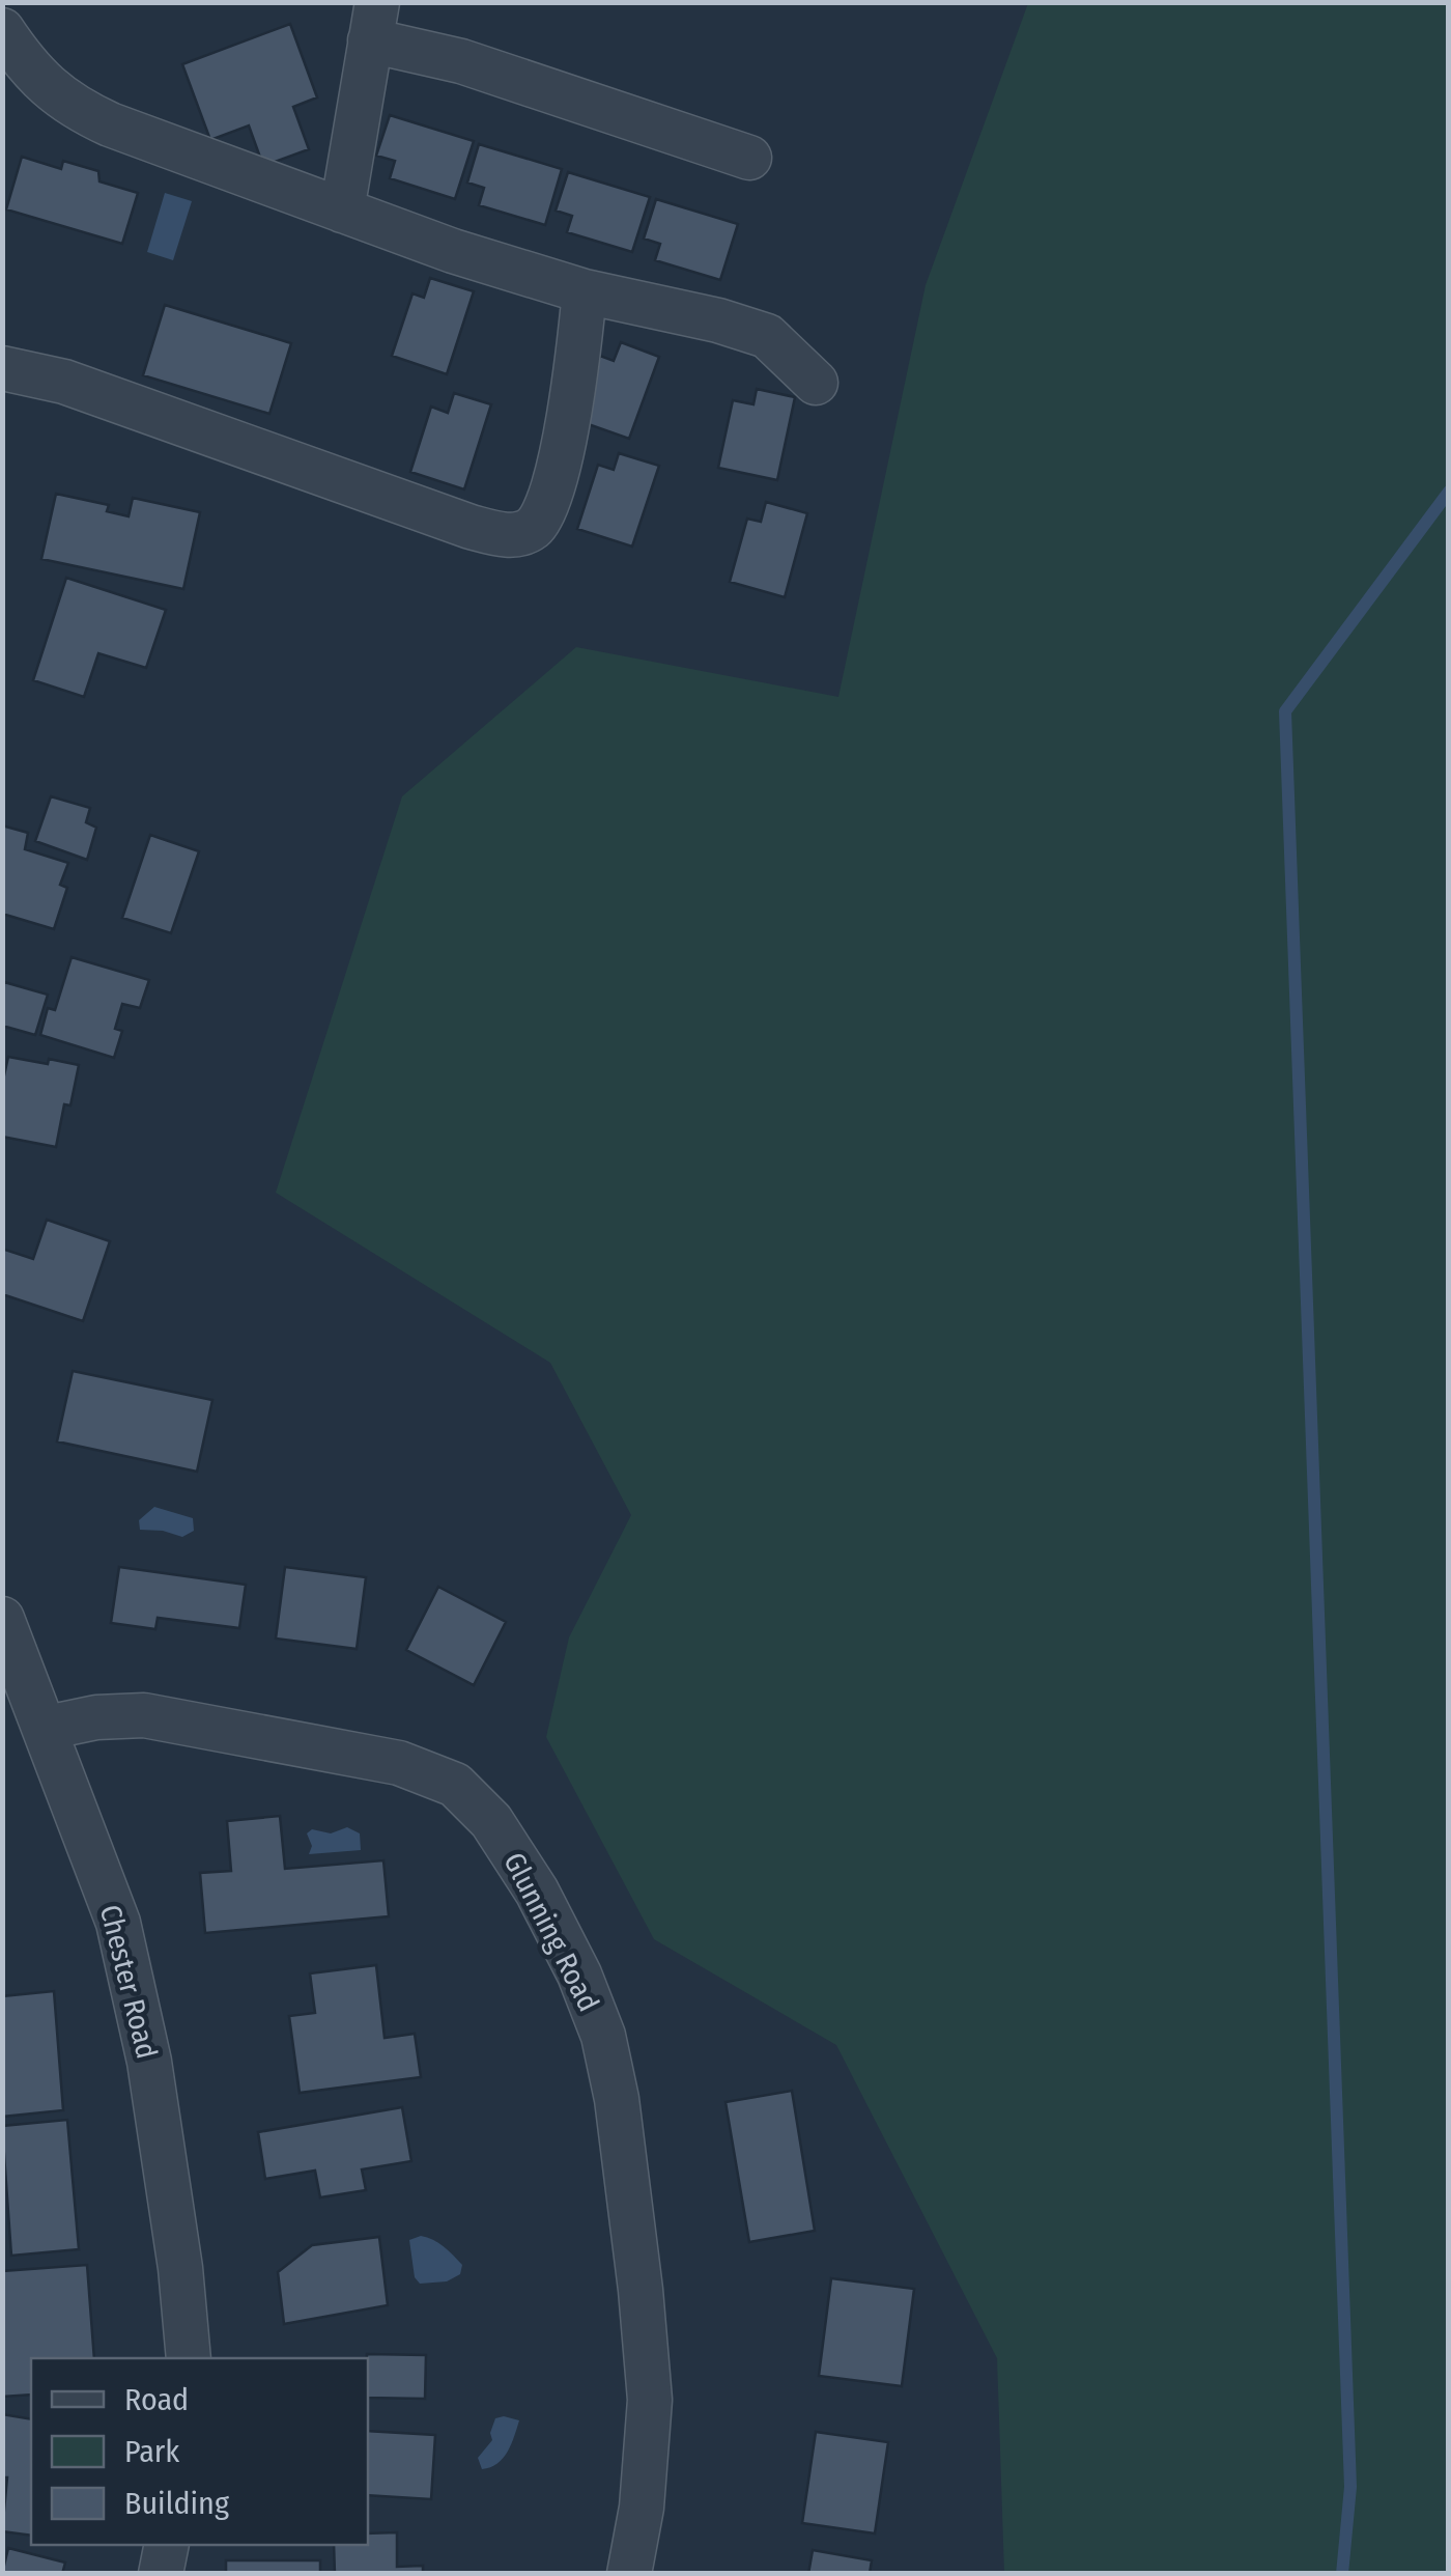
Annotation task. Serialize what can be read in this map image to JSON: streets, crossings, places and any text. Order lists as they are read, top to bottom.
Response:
{
  "streets": {
    "street": ["Glunning Road", "Chester Road"]
  },
  "crossings": [
    ["Glunning Road", "Chester Road"]
  ],
  "legend": ["Road", "Park", "Building"]
}
